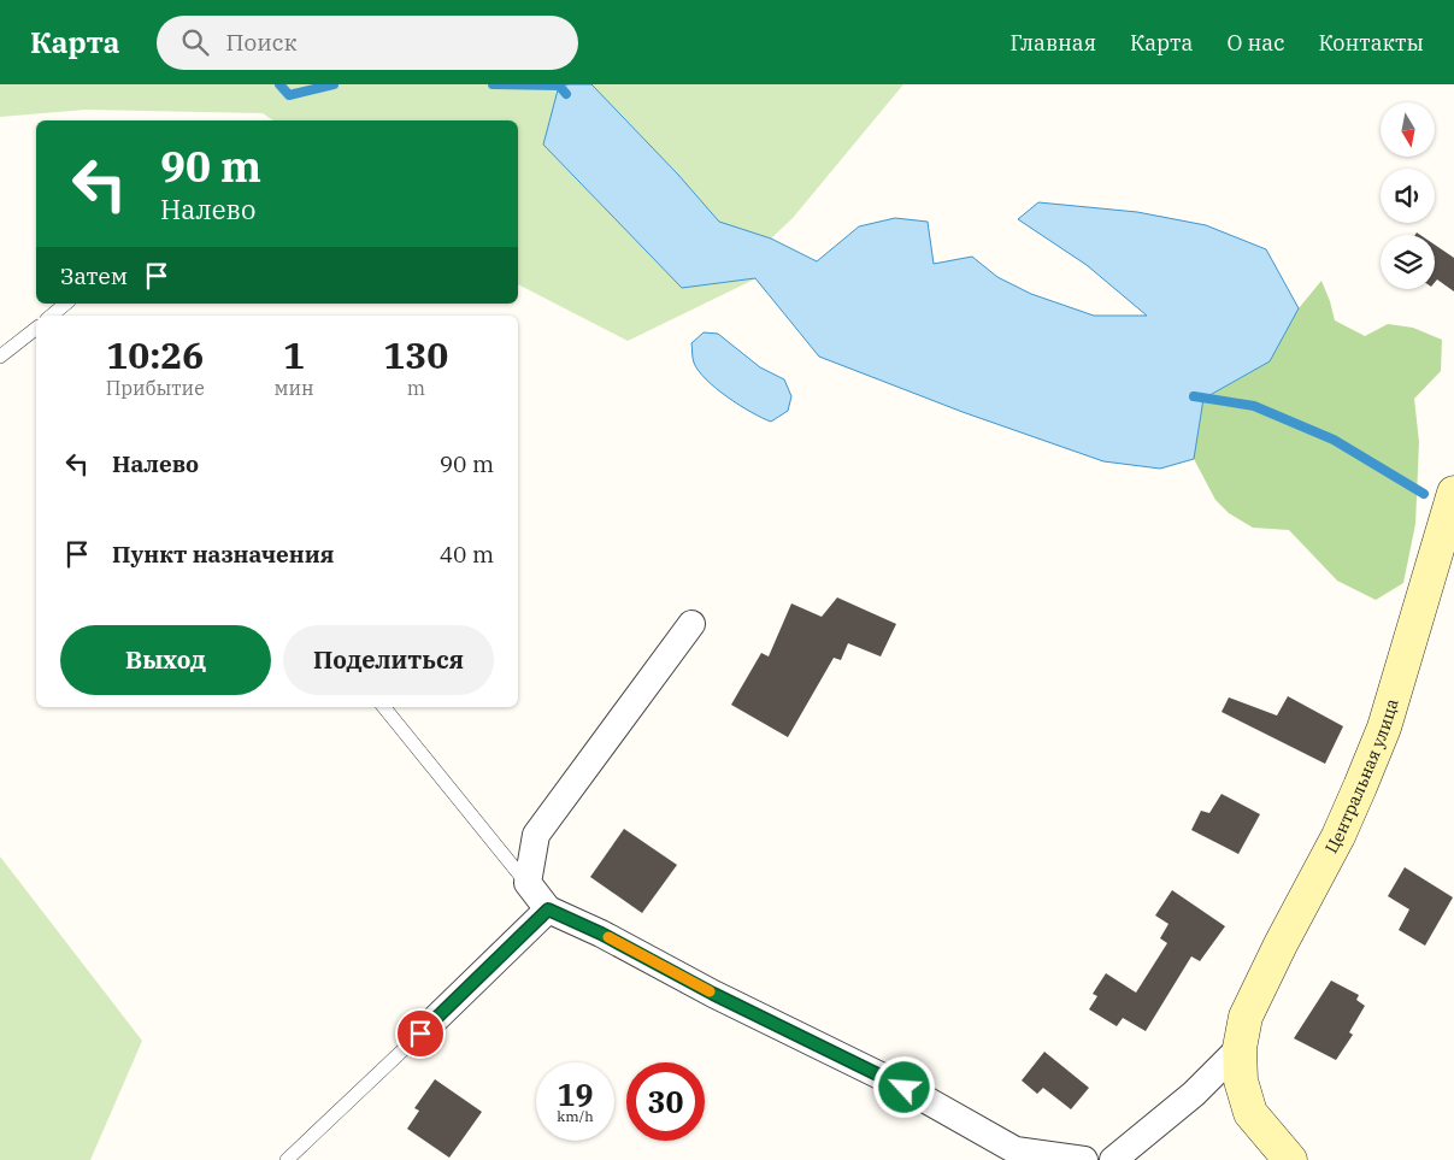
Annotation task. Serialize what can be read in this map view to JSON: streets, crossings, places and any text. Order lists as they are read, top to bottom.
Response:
{
  "streets": {
    "street": ["Центральная улица"]
  },
  "north": "bottom",
  "page": {
    "header": "Карта",
    "search": "Поиск",
    "nav": [
      "Главная",
      "Карта",
      "О нас",
      "Контакты"
    ],
    "turn": ["90 m", "Налево"],
    "then": "Затем",
    "eta": [
      "10:26",
      "Прибытие",
      "1",
      "мин",
      "130",
      "m"
    ],
    "list": [
      {
        "name": "Налево",
        "value": "90 m"
      },
      {
        "name": "Пункт назначения",
        "value": "40 m"
      }
    ],
    "buttons": ["Выход", "Поделиться"],
    "speed": "19 km/h",
    "limit": "30"
  }
}
